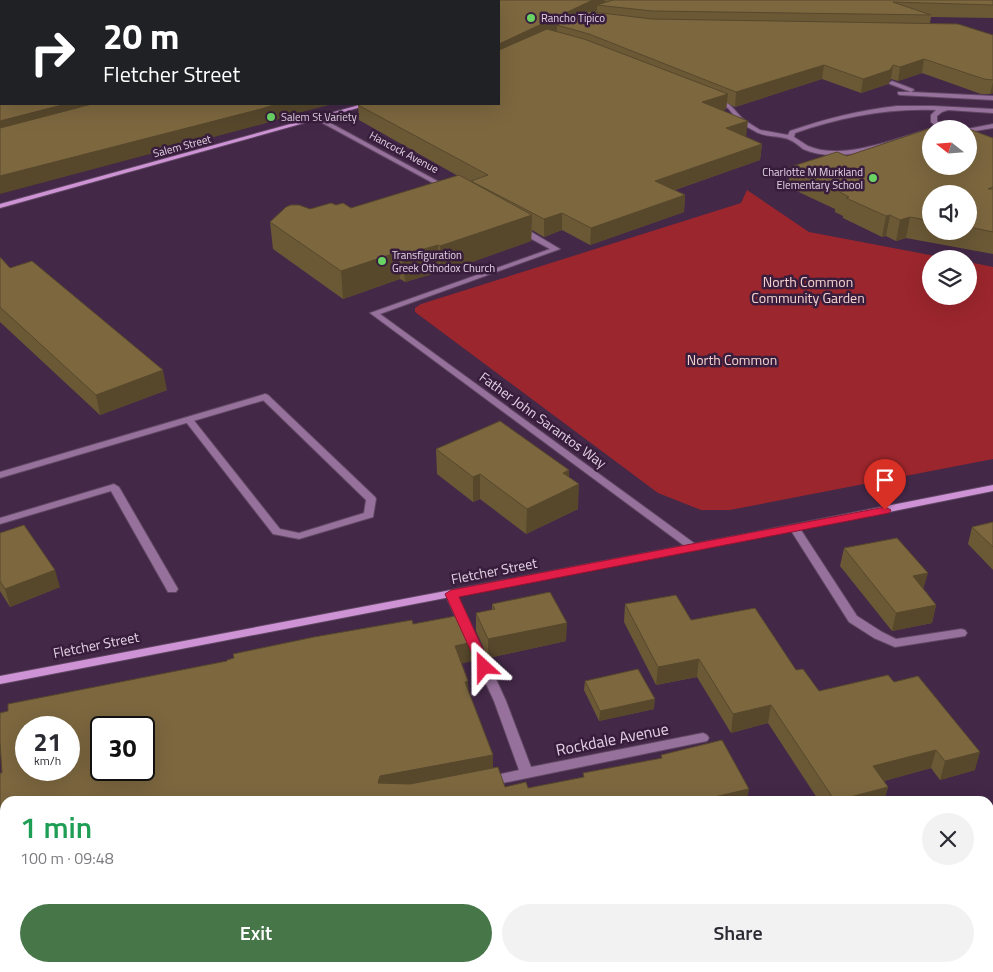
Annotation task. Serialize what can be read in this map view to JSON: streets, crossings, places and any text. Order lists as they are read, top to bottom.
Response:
{
  "streets": {
    "main road": ["Salem Street", "Fletcher Street"],
    "street": ["Hancock Avenue", "Father John Sarantos Way", "Rockdale Avenue"]
  },
  "crossings": [
    ["Salem Street", "Hancock Avenue"],
    ["Father John Sarantos Way", "Fletcher Street"]
  ],
  "parks": ["North Common Community Garden", "North Common"],
  "places": [
    "Rancho Tipico",
    "Salem St Variety",
    "Charlotte M Murkland Elementary School",
    "Transfiguration Greek Othodox Church"
  ],
  "north": "left",
  "page": {
    "turn": ["20 m", "Fletcher Street"],
    "speed": "21 km/h",
    "limit": "30",
    "heading": ["1 min", "100 m · 09:48"],
    "buttons": ["Exit", "Share"]
  }
}
